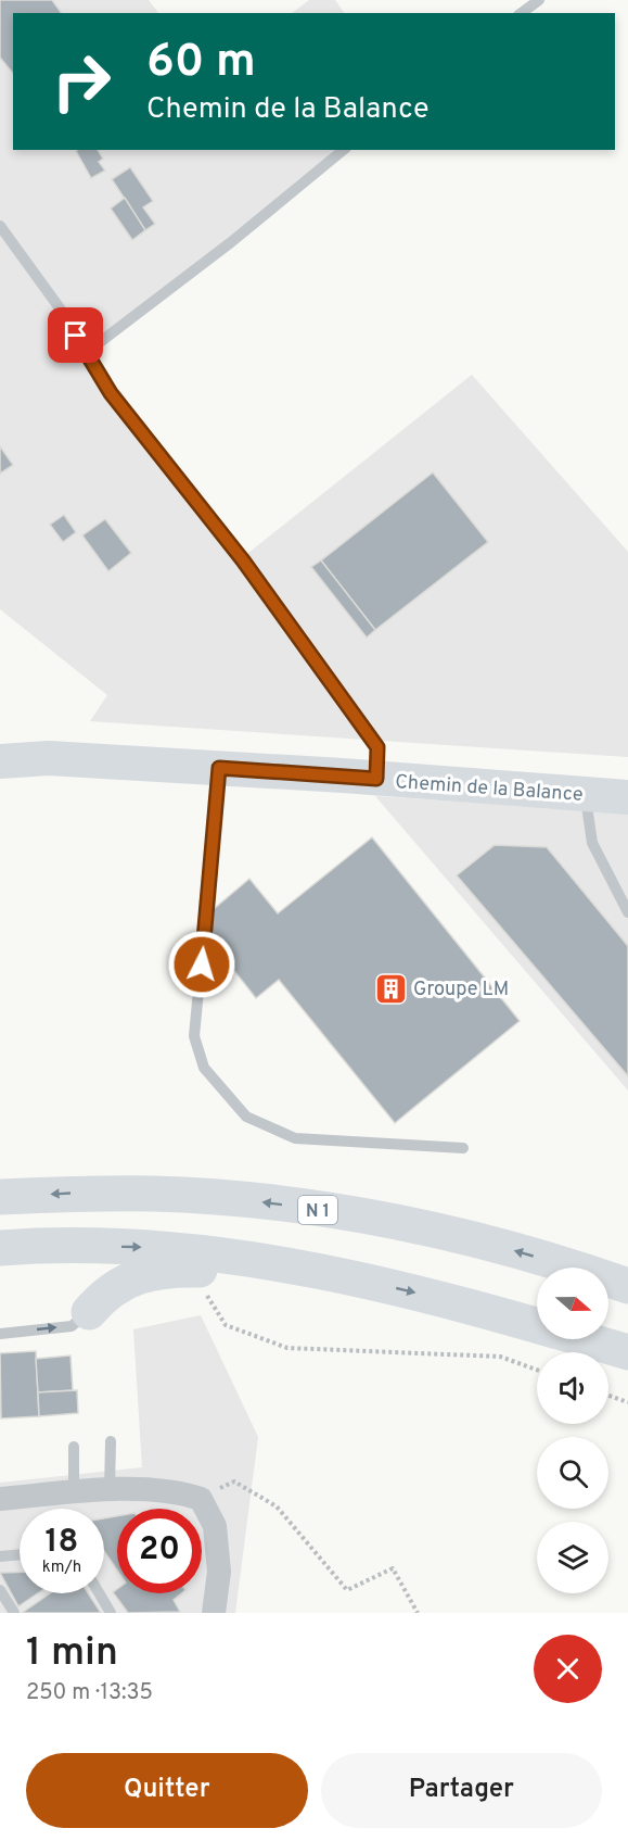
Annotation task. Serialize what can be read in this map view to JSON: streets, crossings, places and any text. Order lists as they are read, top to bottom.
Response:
{
  "streets": {
    "highway": ["N 1"],
    "street": ["Chemin de la Balance"]
  },
  "places": {
    "building": ["Groupe LM"]
  },
  "north": "right",
  "page": {
    "turn": ["60 m", "Chemin de la Balance"],
    "speed": "18 km/h",
    "limit": "20",
    "heading": ["1 min", "250 m · 13:35"],
    "buttons": ["Quitter", "Partager"]
  }
}
